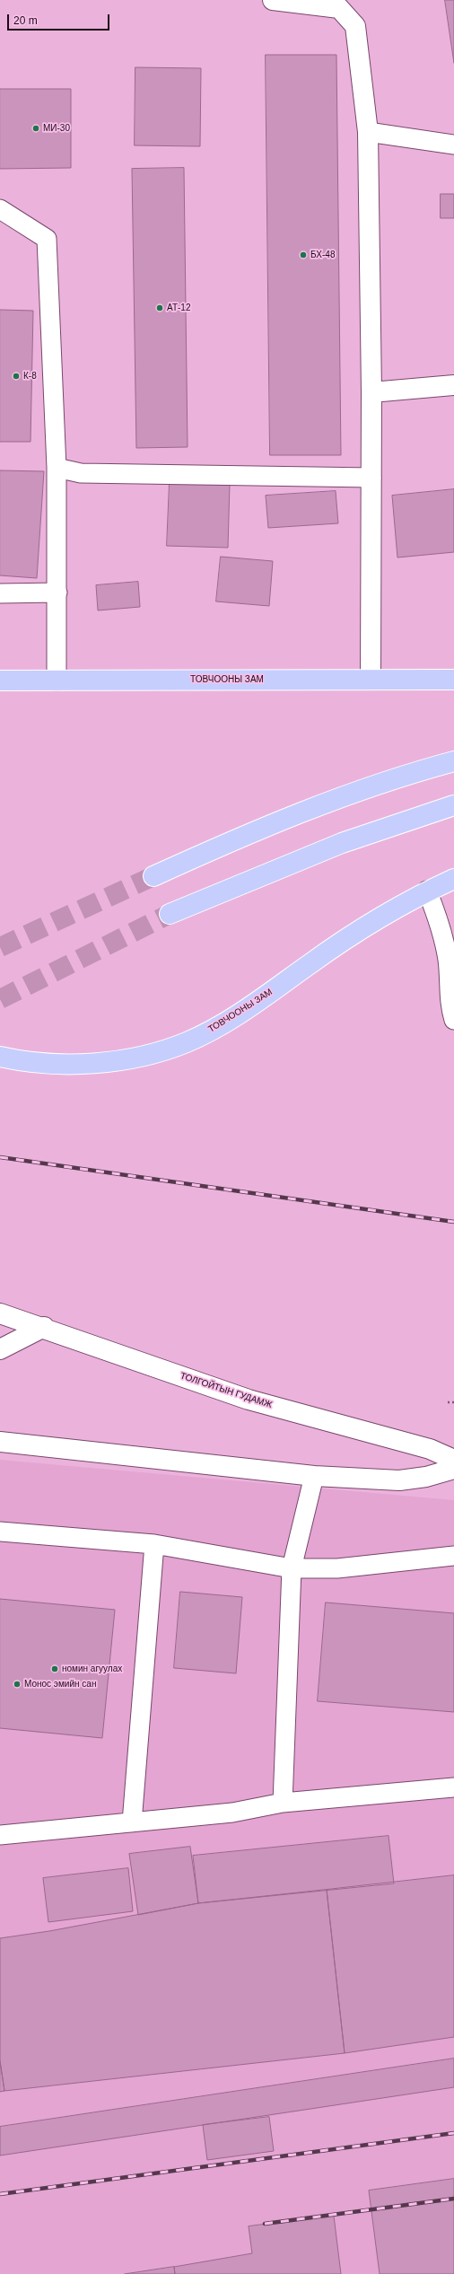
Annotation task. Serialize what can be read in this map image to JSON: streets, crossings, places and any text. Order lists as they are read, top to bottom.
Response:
{
  "streets": {
    "highway": ["ТОВЧООНЫ ЗАМ"],
    "main road": ["ТОЛГОЙТЫН ГУДАМЖ"]
  },
  "places": [
    "МИ-30",
    "БХ-48",
    "АТ-12",
    "К-8",
    "номин агуулах",
    "Монос эмийн сан"
  ],
  "scale_bar": "20 m"
}
